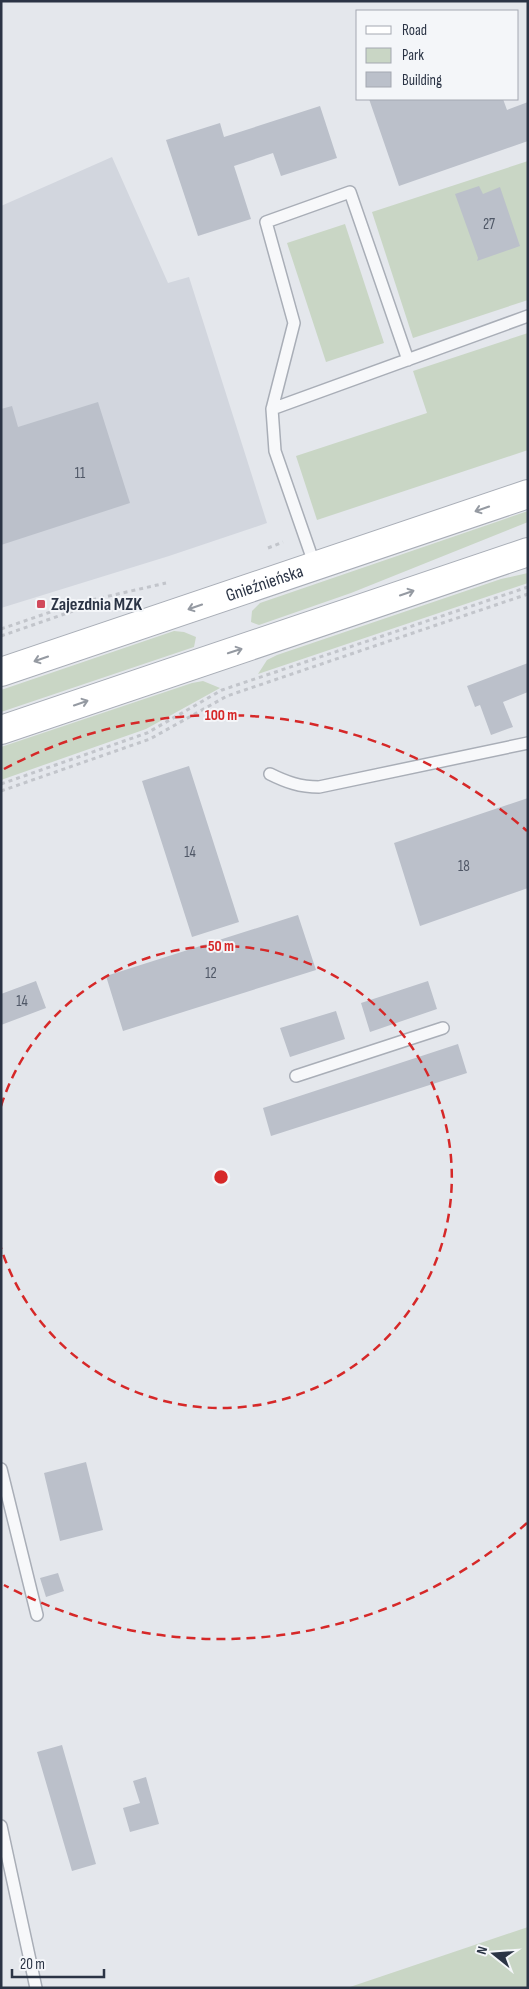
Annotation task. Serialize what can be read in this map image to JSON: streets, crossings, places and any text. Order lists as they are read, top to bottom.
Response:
{
  "streets": {
    "street": ["Gnieźnieńska"]
  },
  "places": {
    "transit": ["Zajezdnia MZK"]
  },
  "house_numbers": [
    "27",
    "11",
    "14",
    "18",
    "12",
    "14"
  ],
  "legend": ["Road", "Park", "Building"],
  "scale_bar": "20 m",
  "north": "left",
  "rings": ["100 m", "50 m"]
}
